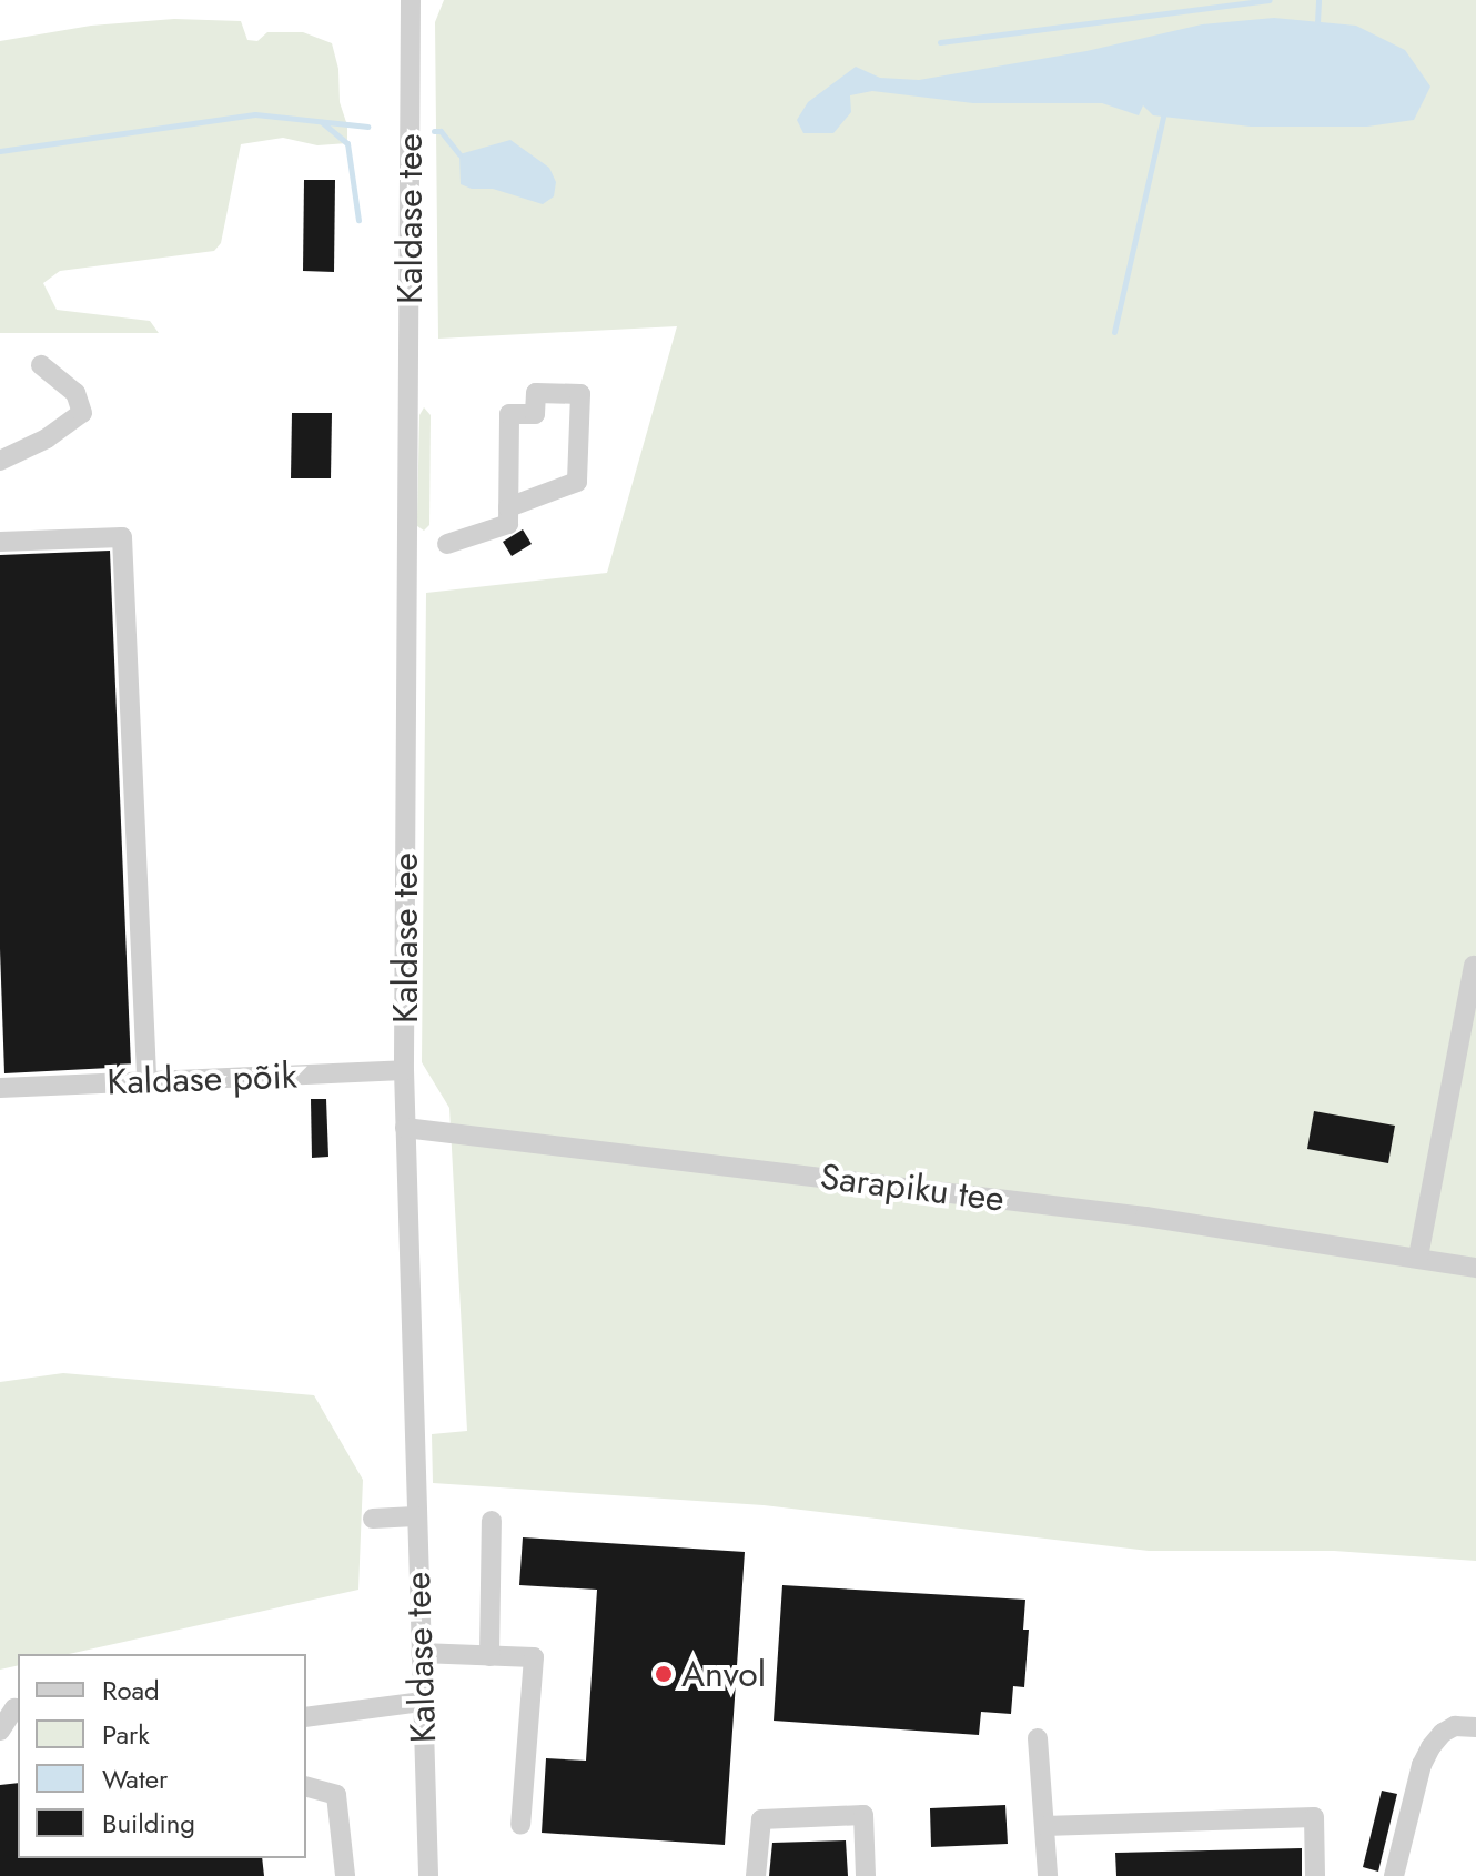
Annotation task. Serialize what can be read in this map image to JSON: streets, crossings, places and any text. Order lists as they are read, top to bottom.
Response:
{
  "streets": {
    "street": ["Kaldase tee", "Kaldase põik", "Sarapiku tee"]
  },
  "crossings": [
    ["Kaldase tee", "Kaldase põik"],
    ["Kaldase tee", "Sarapiku tee"]
  ],
  "places": ["Anvol"],
  "legend": [
    "Road",
    "Park",
    "Water",
    "Building"
  ]
}
